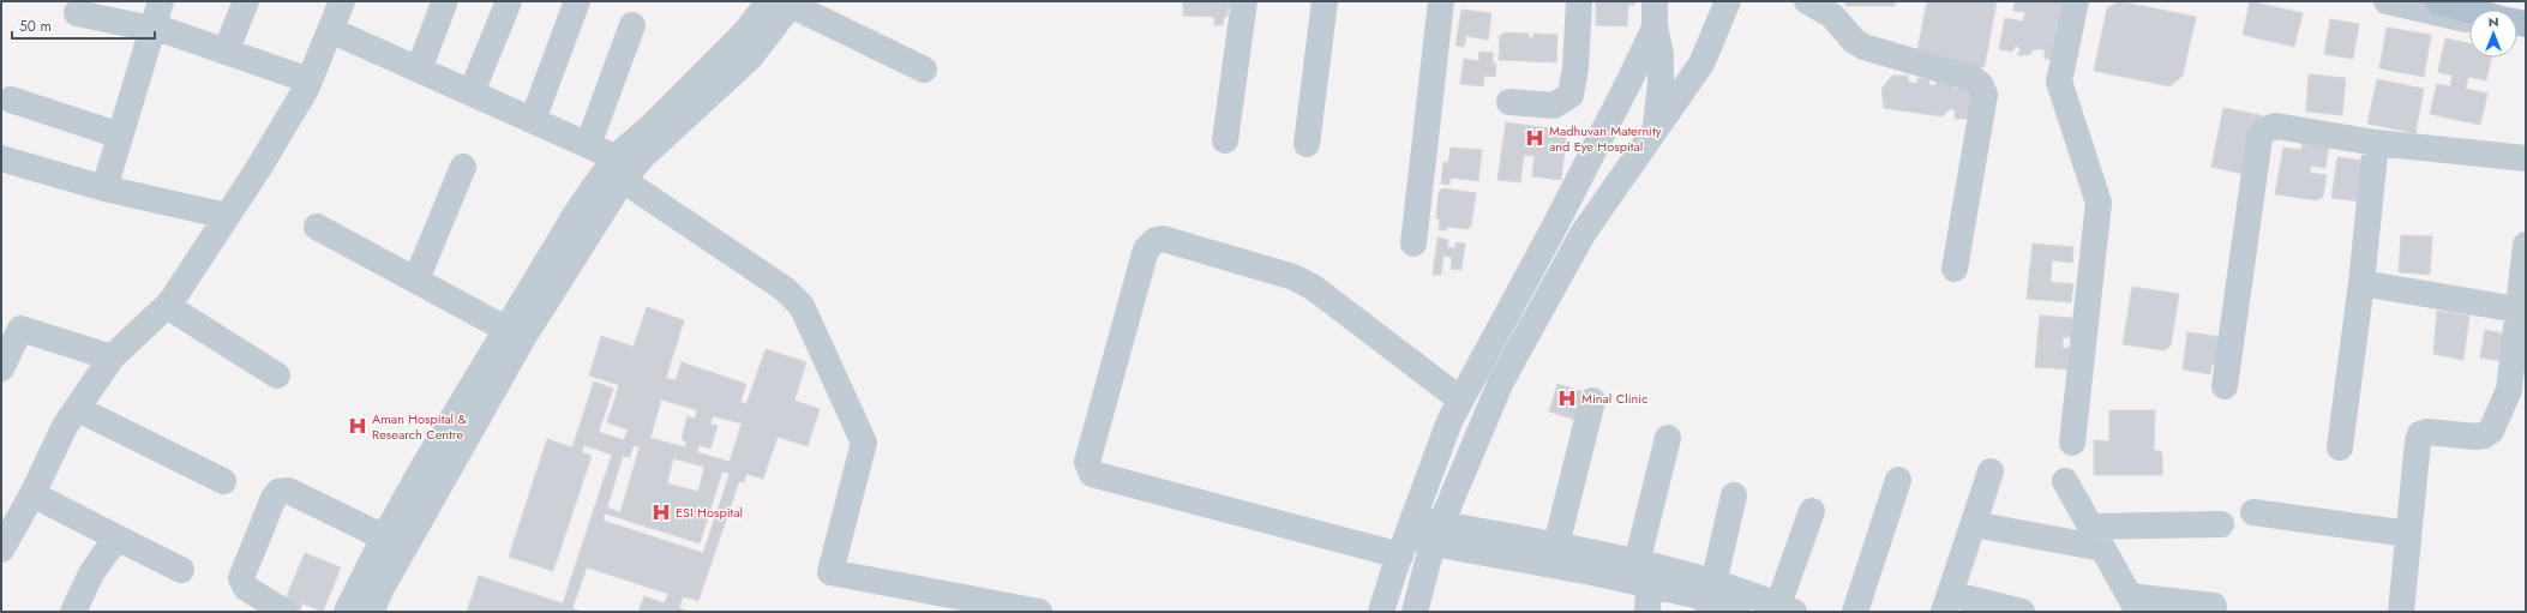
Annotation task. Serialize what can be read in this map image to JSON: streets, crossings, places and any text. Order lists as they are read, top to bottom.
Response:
{
  "places": {
    "hospital": [
      "Madhuvan Maternity and Eye Hospital",
      "Minal Clinic",
      "Aman Hospital & Research Centre",
      "ESI Hospital"
    ]
  },
  "scale_bar": "50 m",
  "north": "top"
}
